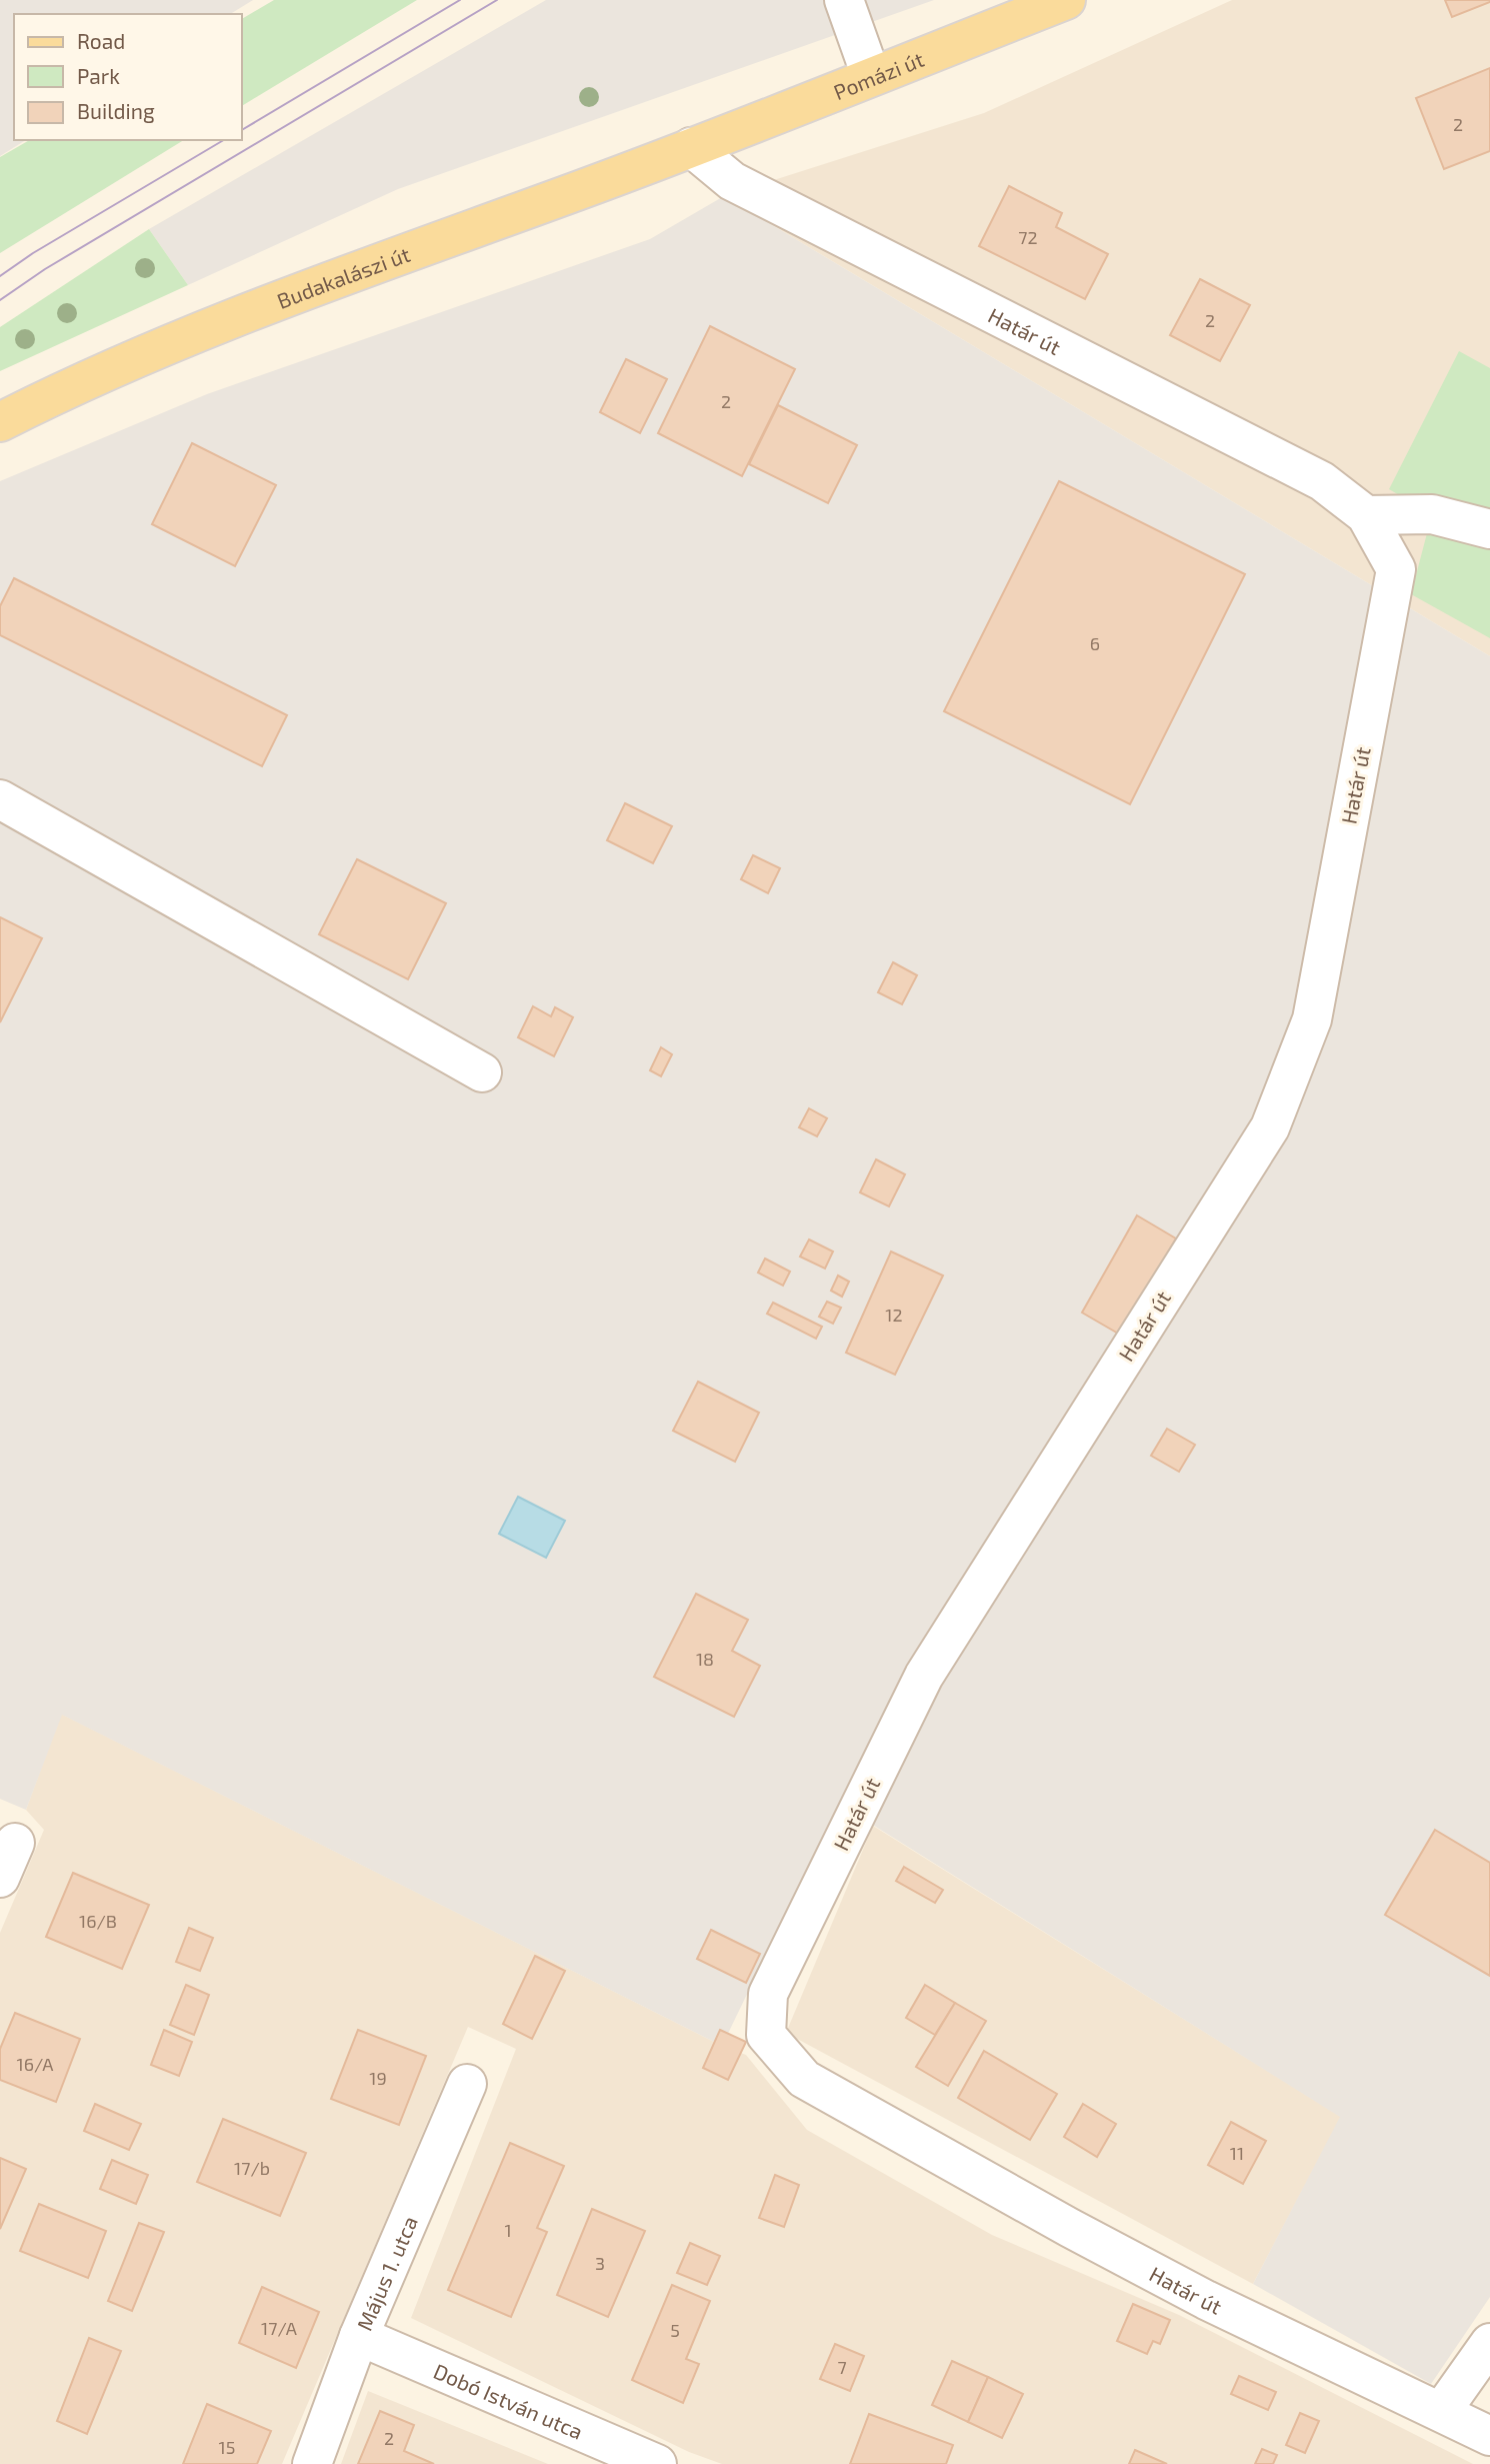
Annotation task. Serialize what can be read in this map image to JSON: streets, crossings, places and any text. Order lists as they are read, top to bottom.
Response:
{
  "streets": {
    "main road": ["Pomázi út", "Budakalászi út"],
    "street": ["Határ út", "Május 1. utca", "Dobó István utca"]
  },
  "crossings": [
    ["Pomázi út", "Budakalászi út"],
    ["Pomázi út", "Határ út"],
    ["Budakalászi út", "Határ út"],
    ["Május 1. utca", "Dobó István utca"]
  ],
  "house_numbers": [
    "2",
    "72",
    "2",
    "2",
    "6",
    "12",
    "18",
    "16/B",
    "16/A",
    "19",
    "11",
    "17/b",
    "1",
    "3",
    "17/A",
    "5",
    "7",
    "2",
    "15"
  ],
  "legend": ["Road", "Park", "Building"]
}
